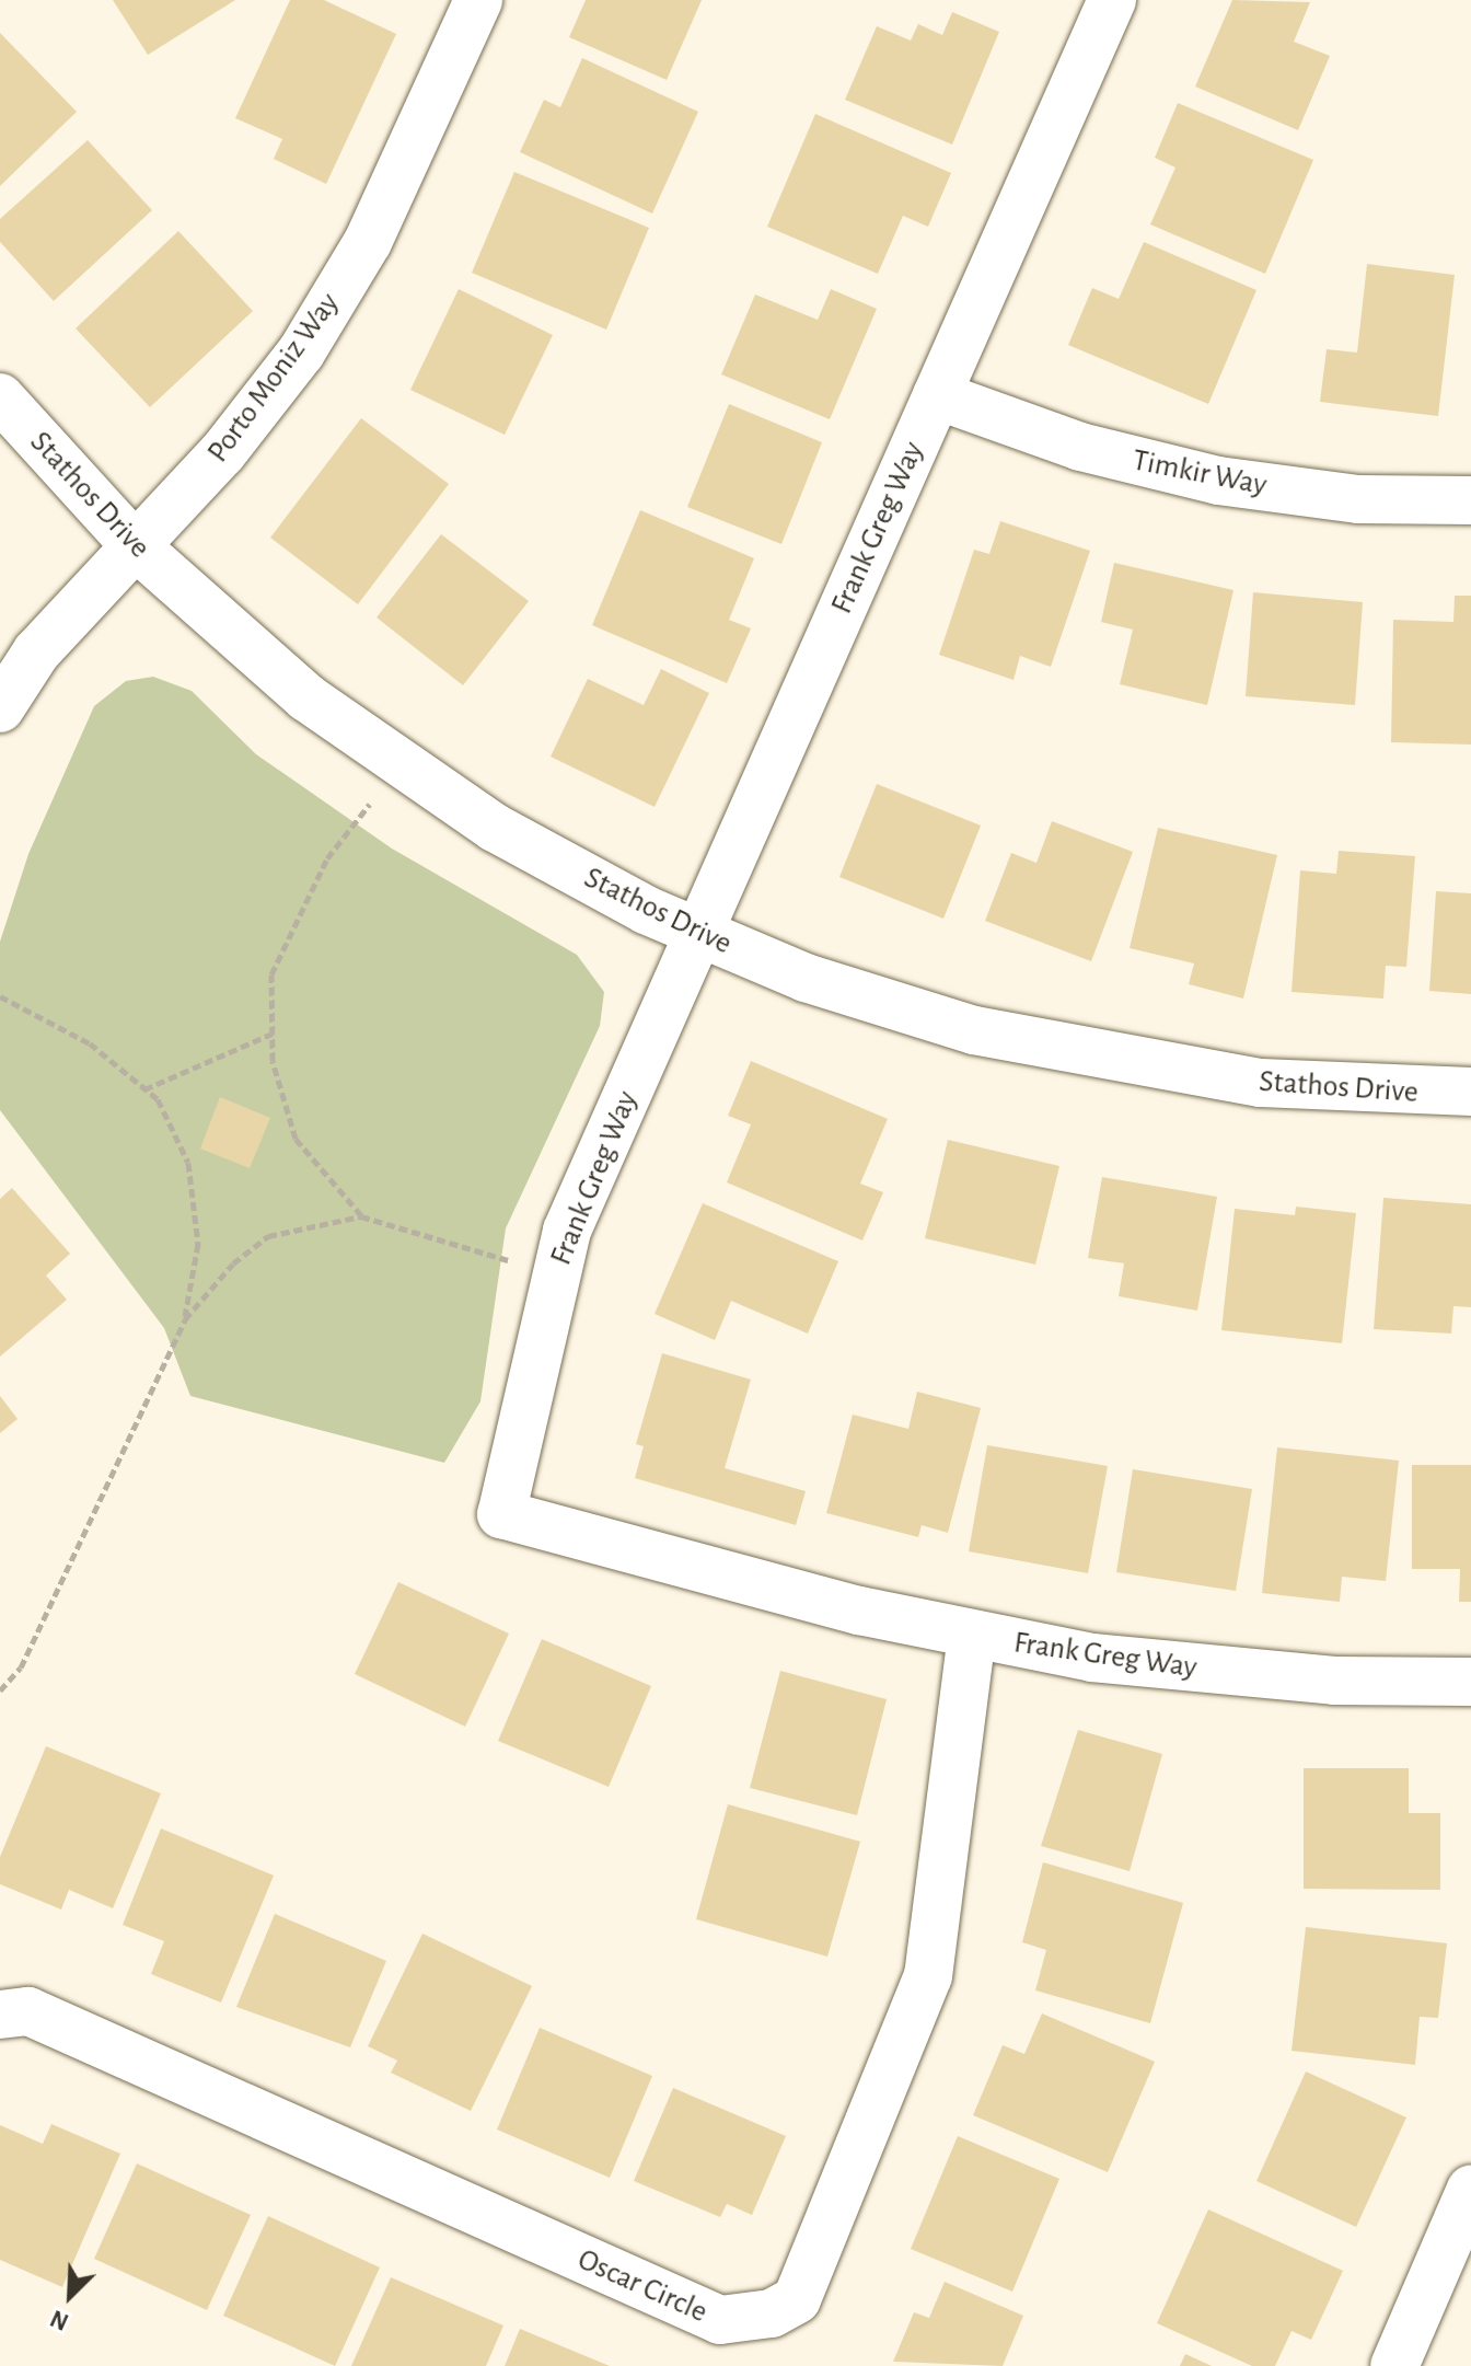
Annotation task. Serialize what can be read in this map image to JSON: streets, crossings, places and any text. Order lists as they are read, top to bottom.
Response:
{
  "streets": {
    "street": [
      "Porto Moniz Way",
      "Timkir Way",
      "Stathos Drive",
      "Frank Greg Way",
      "Oscar Circle"
    ]
  },
  "crossings": [
    ["Porto Moniz Way", "Stathos Drive"],
    ["Timkir Way", "Frank Greg Way"],
    ["Stathos Drive", "Frank Greg Way"],
    ["Frank Greg Way", "Oscar Circle"]
  ],
  "north": "bottom left"
}
